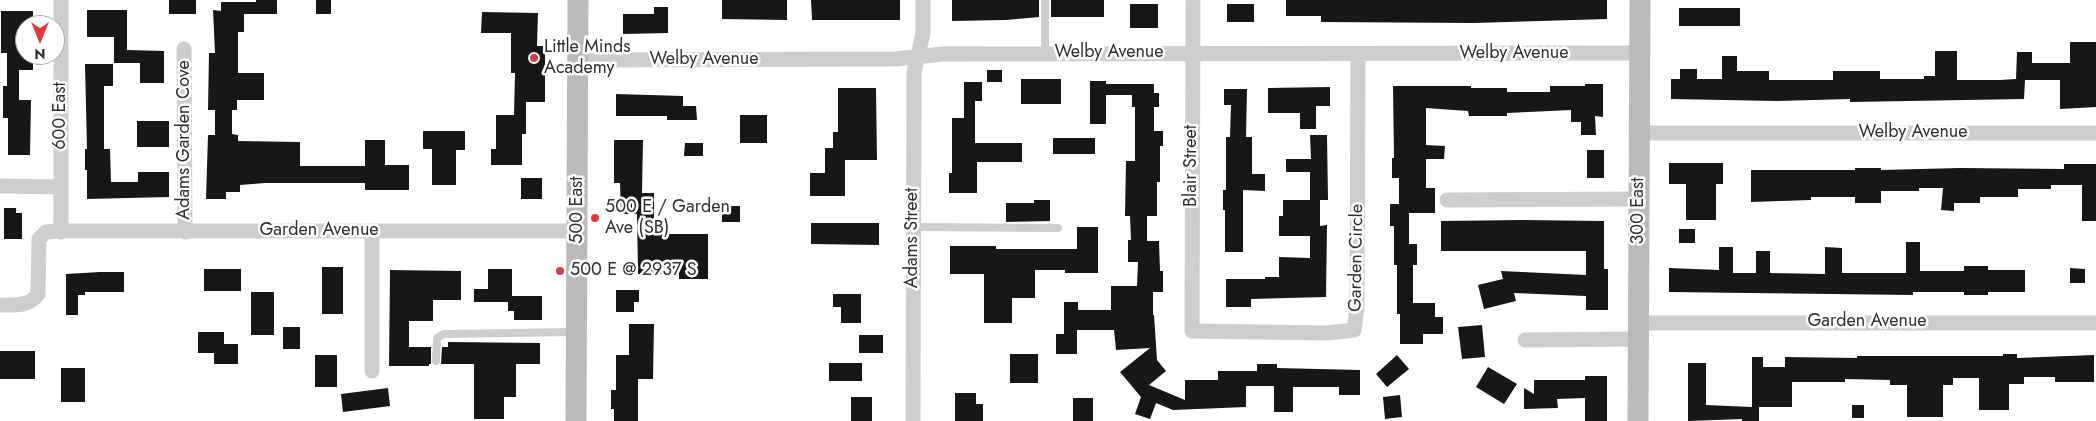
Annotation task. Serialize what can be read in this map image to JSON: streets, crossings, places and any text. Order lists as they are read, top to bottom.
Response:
{
  "streets": {
    "street": [
      "Welby Avenue",
      "600 East",
      "Adams Garden Cove",
      "Blair Street",
      "500 East",
      "300 East",
      "Garden Avenue",
      "Adams Street",
      "Garden Circle"
    ]
  },
  "crossings": [
    ["Welby Avenue", "Blair Street"],
    ["Welby Avenue", "500 East"],
    ["Welby Avenue", "300 East"],
    ["Welby Avenue", "Adams Street"],
    ["Welby Avenue", "Garden Circle"],
    ["600 East", "Garden Avenue"],
    ["Adams Garden Cove", "Garden Avenue"],
    ["Blair Street", "Garden Circle"],
    ["500 East", "Garden Avenue"],
    ["300 East", "Garden Avenue"]
  ],
  "places": ["Little Minds Academy", "500 E / Garden Ave (SB)", "500 E @ 2937 S"],
  "north": "bottom"
}
